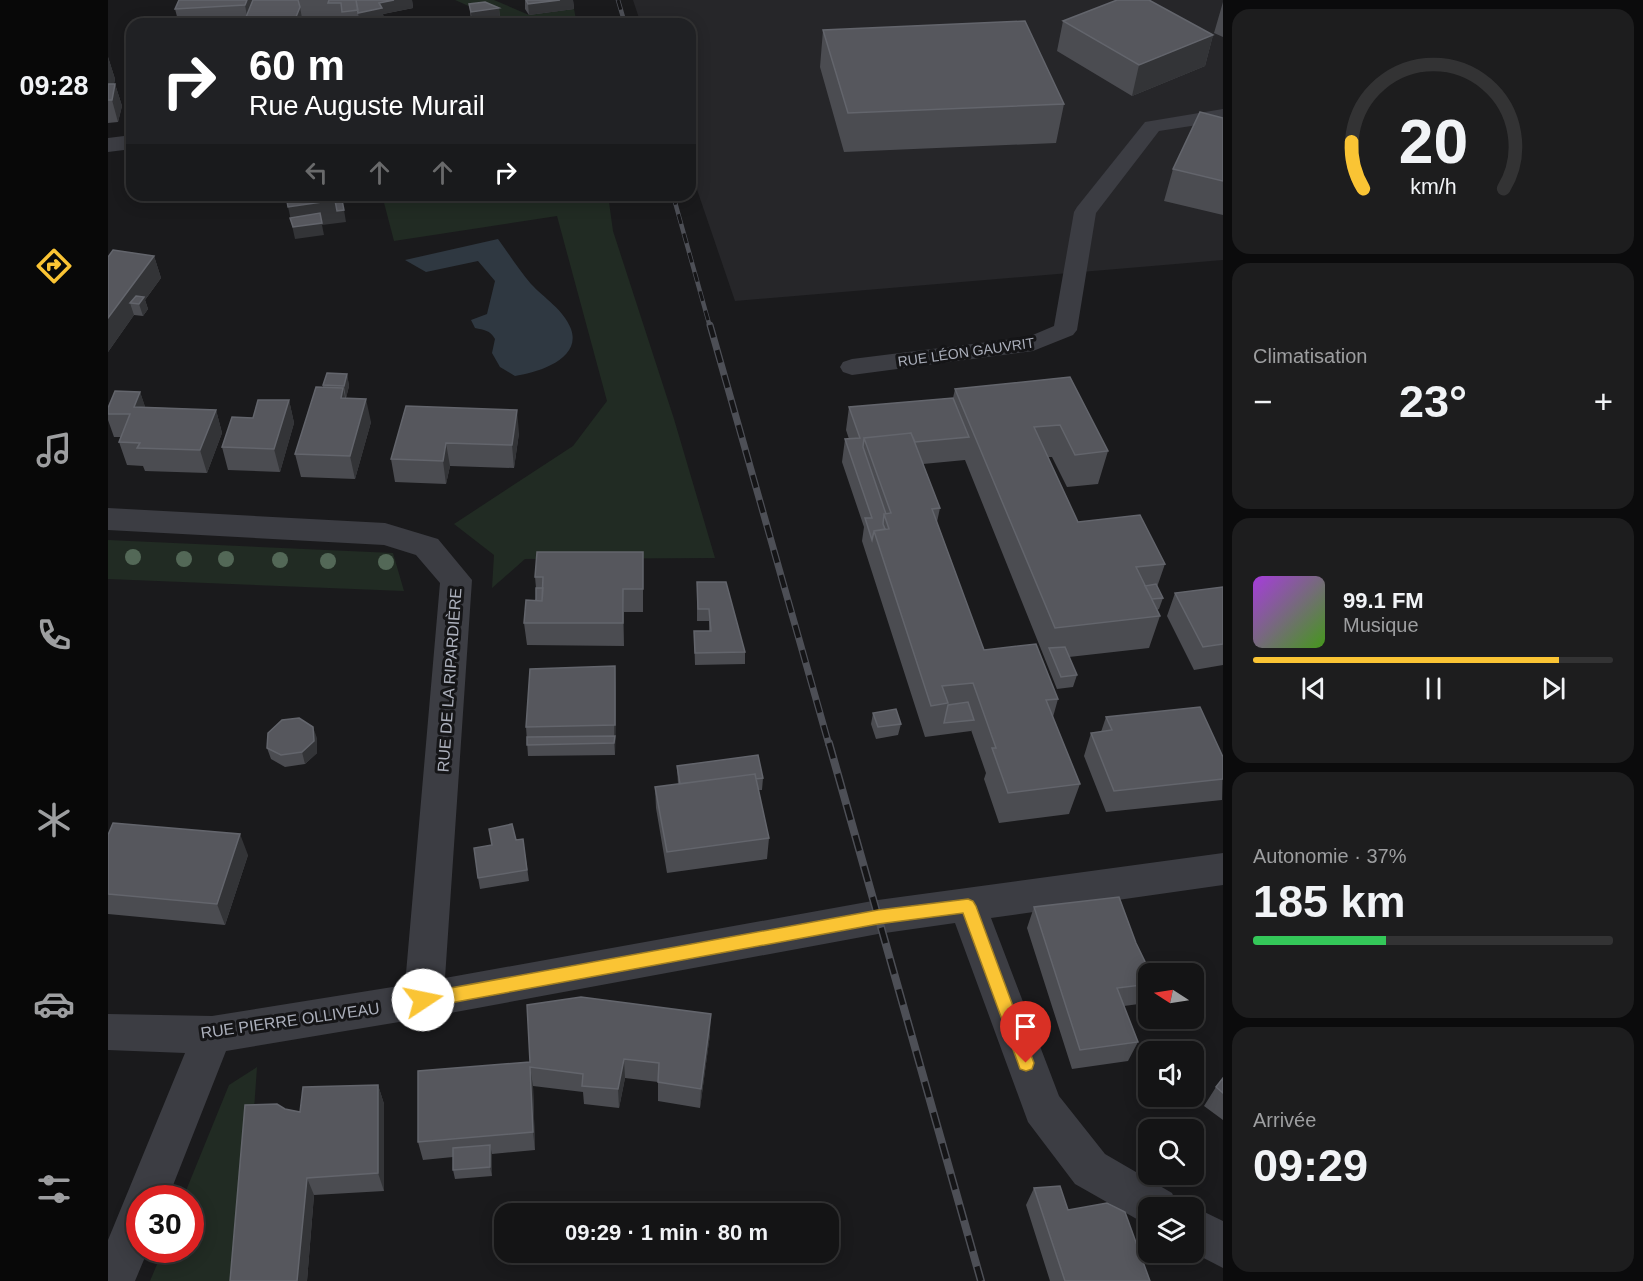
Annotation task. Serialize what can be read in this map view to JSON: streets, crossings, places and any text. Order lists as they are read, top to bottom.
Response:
{
  "streets": {
    "street": ["RUE DE LA RIPARDIÈRE", "RUE PIERRE OLLIVEAU"],
    "lane": ["RUE LÉON GAUVRIT"]
  },
  "crossings": [
    ["RUE DE LA RIPARDIÈRE", "RUE PIERRE OLLIVEAU"]
  ],
  "north": "left",
  "page": {
    "tabs": "09:28",
    "turn": ["60 m", "Rue Auguste Murail"],
    "tile": [
      "Climatisation",
      ["Autonomie · 37%", "185 km"],
      ["Arrivée", "09:29"]
    ],
    "heat": ["−", "23°", "+"],
    "song": ["99.1 FM", "Musique"],
    "limit": "30",
    "trip": "09:29 · 1 min · 80 m",
    "gauge": ["20", "km/h"]
  }
}
